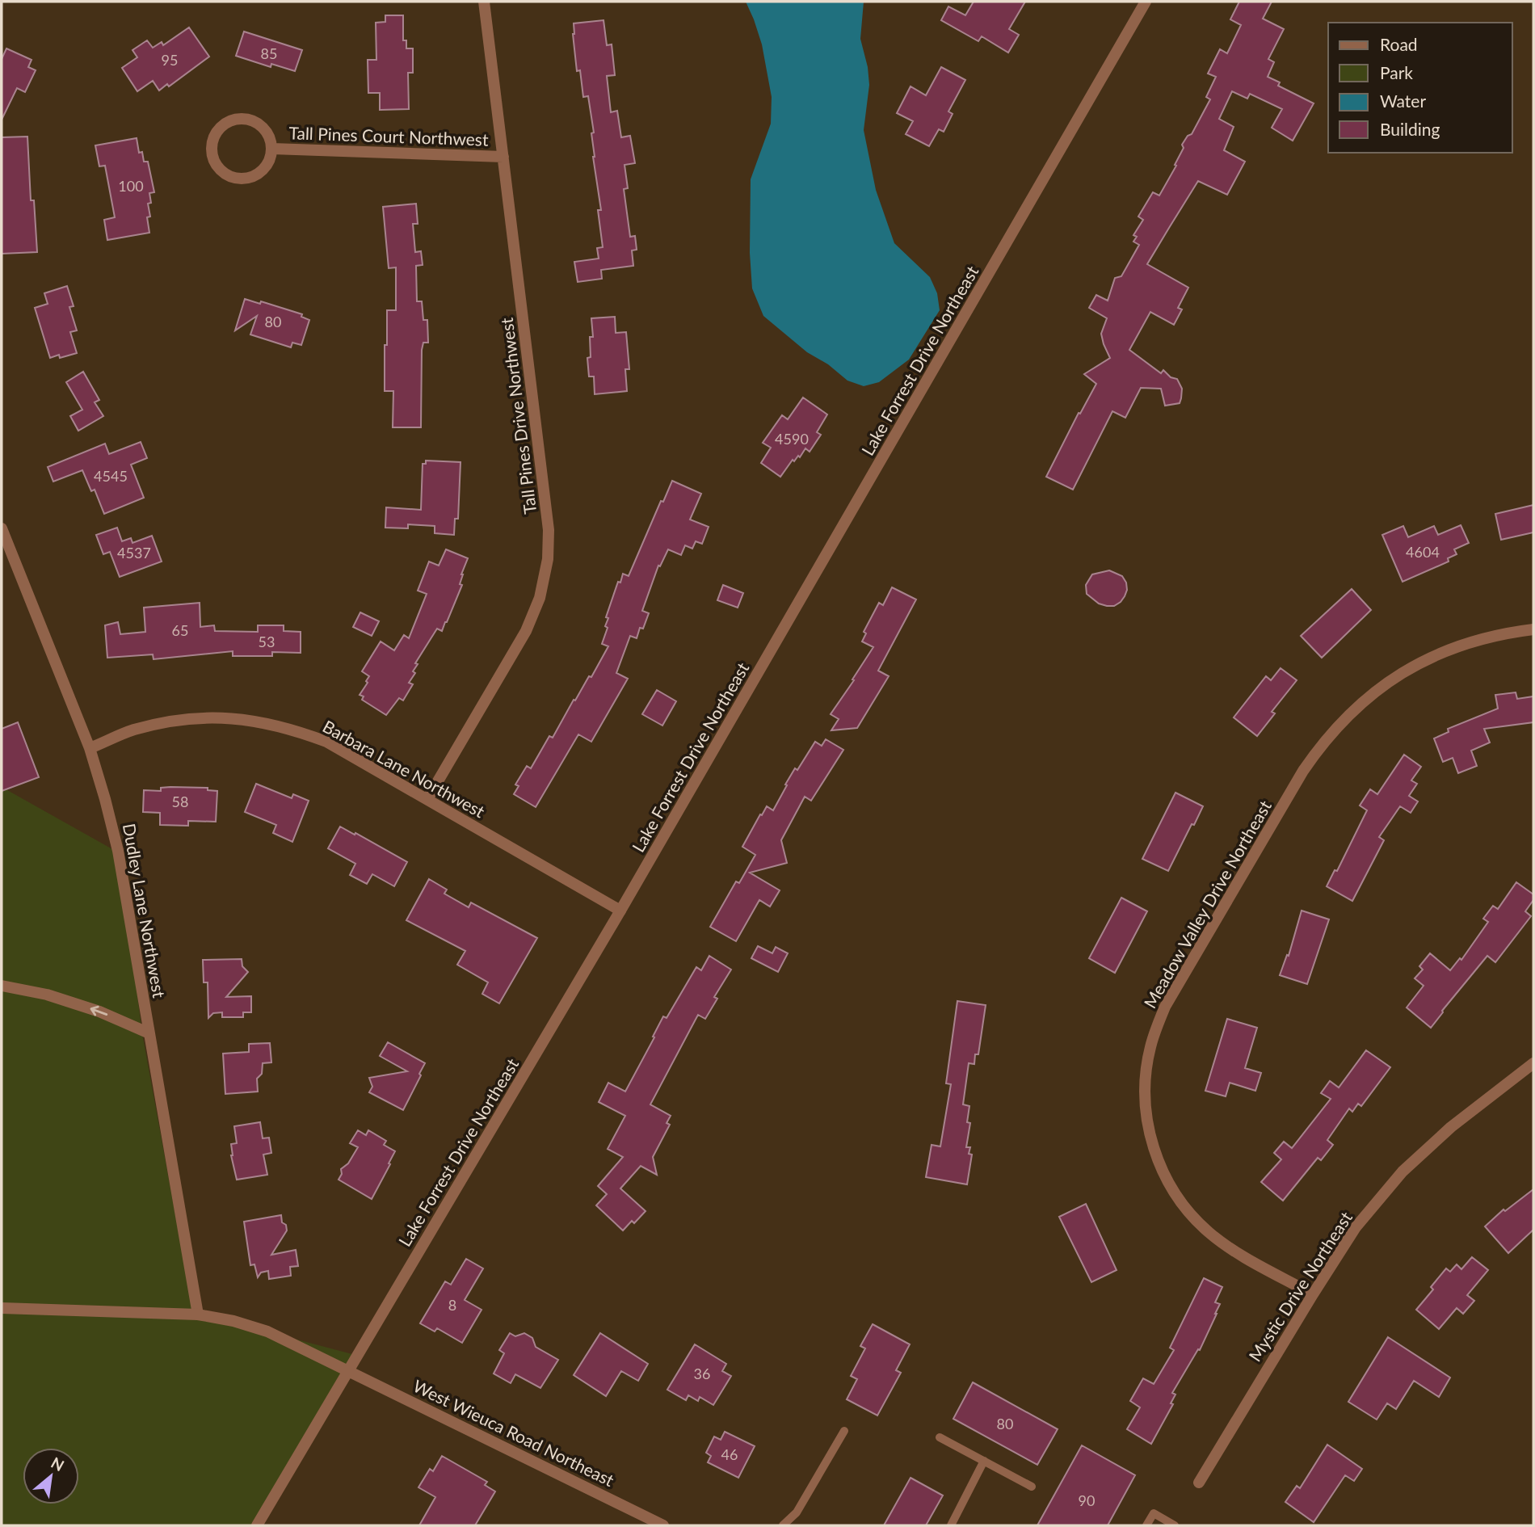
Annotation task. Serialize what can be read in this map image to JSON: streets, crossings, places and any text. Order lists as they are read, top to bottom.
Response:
{
  "streets": {
    "street": [
      "Tall Pines Court Northwest",
      "Lake Forrest Drive Northeast",
      "Tall Pines Drive Northwest",
      "Barbara Lane Northwest",
      "Meadow Valley Drive Northeast",
      "Dudley Lane Northwest",
      "Mystic Drive Northeast",
      "West Wieuca Road Northeast"
    ]
  },
  "crossings": [
    ["Tall Pines Court Northwest", "Tall Pines Drive Northwest"],
    ["Lake Forrest Drive Northeast", "Barbara Lane Northwest"],
    ["Lake Forrest Drive Northeast", "West Wieuca Road Northeast"],
    ["Tall Pines Drive Northwest", "Barbara Lane Northwest"],
    ["Barbara Lane Northwest", "Dudley Lane Northwest"],
    ["Meadow Valley Drive Northeast", "Mystic Drive Northeast"],
    ["Dudley Lane Northwest", "West Wieuca Road Northeast"]
  ],
  "house_numbers": [
    "85",
    "95",
    "100",
    "80",
    "4590",
    "4545",
    "4604",
    "4537",
    "65",
    "53",
    "58",
    "8",
    "36",
    "80",
    "46",
    "90"
  ],
  "legend": [
    "Road",
    "Park",
    "Water",
    "Building"
  ],
  "north": "top right"
}
